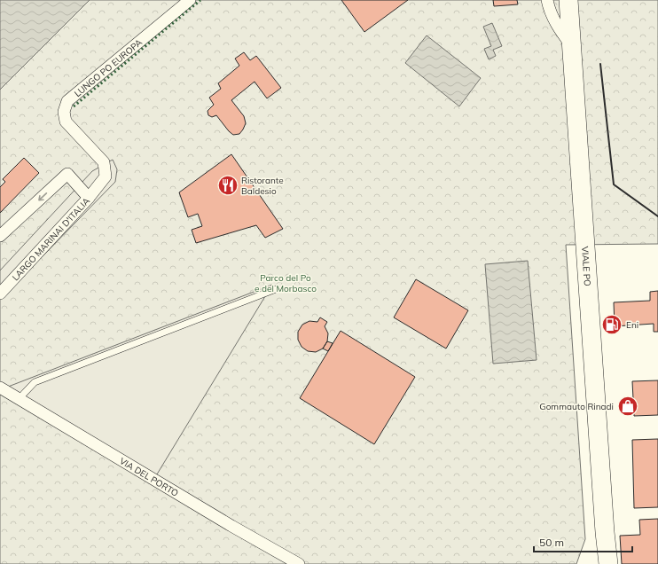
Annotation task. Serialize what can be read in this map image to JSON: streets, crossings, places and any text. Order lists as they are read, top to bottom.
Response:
{
  "streets": {
    "main road": ["VIALE PO"],
    "street": ["LUNGO PO EUROPA", "LARGO MARINAI D'ITALIA", "VIA DEL PORTO"]
  },
  "crossings": [
    ["LUNGO PO EUROPA", "LARGO MARINAI D'ITALIA"]
  ],
  "parks": ["Parco del Po e del Morbasco"],
  "places": {
    "restaurant": ["Ristorante Baldesio"],
    "fuel station": ["Eni"],
    "shop": ["Gommauto Rinadi"]
  },
  "scale_bar": "50 m"
}
